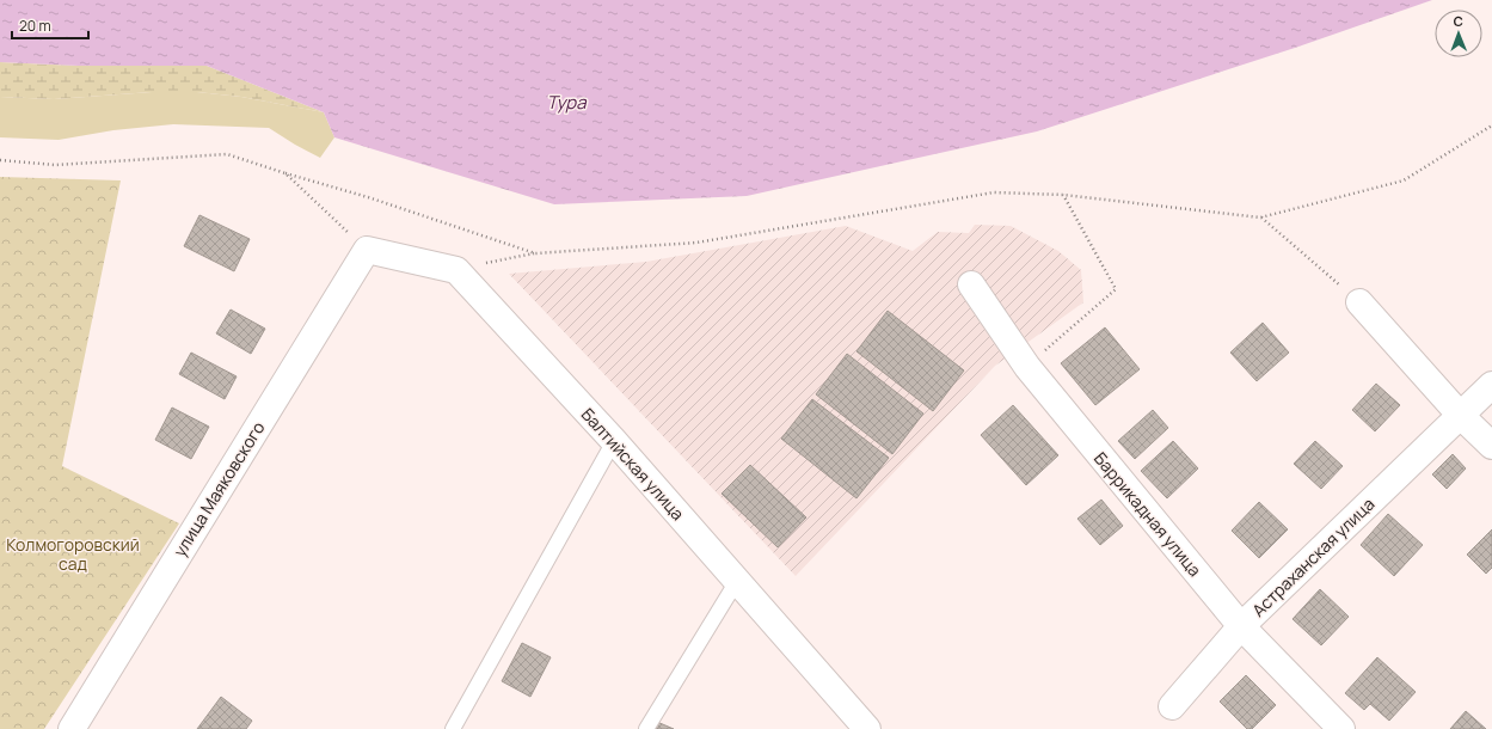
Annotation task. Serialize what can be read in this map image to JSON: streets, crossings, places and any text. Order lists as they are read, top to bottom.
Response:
{
  "streets": {
    "street": [
      "Балтийская улица",
      "улица Маяковского",
      "Баррикадная улица",
      "Астраханская улица"
    ]
  },
  "crossings": [
    ["Баррикадная улица", "Астраханская улица"]
  ],
  "water": ["Тура"],
  "parks": ["Колмогоровский сад"],
  "scale_bar": "20 m",
  "north": "top"
}
